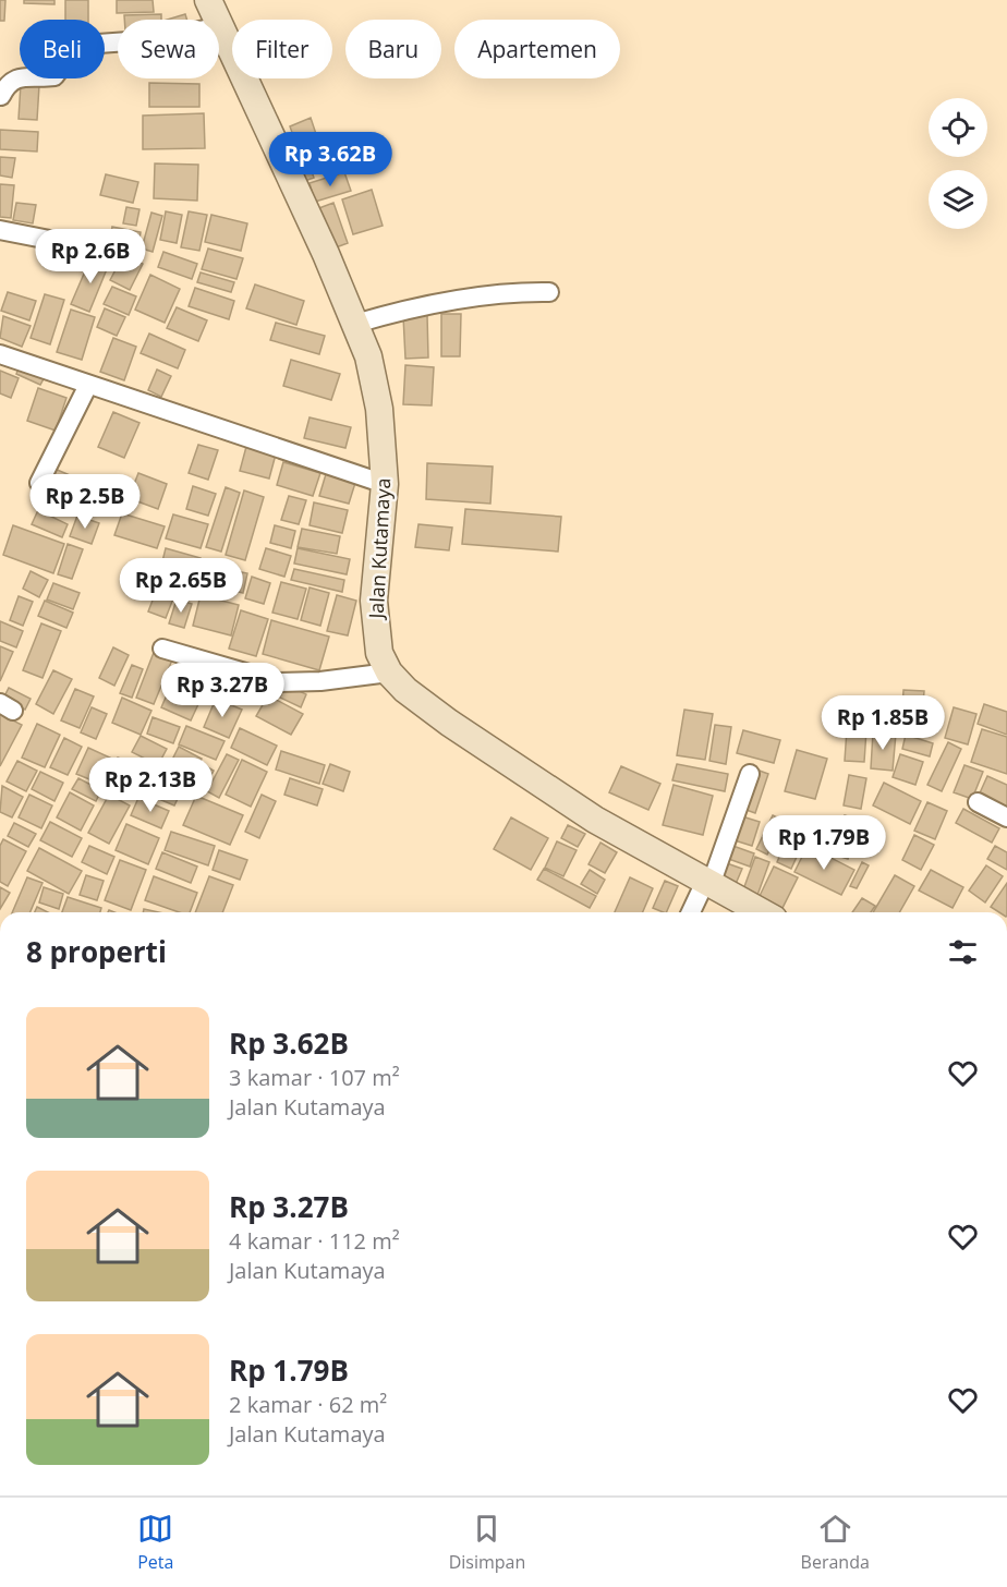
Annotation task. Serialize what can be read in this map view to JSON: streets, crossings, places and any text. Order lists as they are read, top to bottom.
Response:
{
  "streets": {
    "main road": ["Jalan Kutamaya"]
  },
  "page": {
    "chip": [
      "Beli",
      "Sewa",
      "Filter",
      "Baru",
      "Apartemen"
    ],
    "price": [
      "Rp 3.62B",
      "Rp 2.6B",
      "Rp 2.5B",
      "Rp 2.65B",
      "Rp 3.27B",
      "Rp 1.85B",
      "Rp 2.13B",
      "Rp 1.79B"
    ],
    "heading": "8 properti",
    "list": [
      {
        "name": "Rp 3.62B",
        "note": "3 kamar · 107 m² · Jalan Kutamaya"
      },
      {
        "name": "Rp 3.27B",
        "note": "4 kamar · 112 m² · Jalan Kutamaya"
      },
      {
        "name": "Rp 1.79B",
        "note": "2 kamar · 62 m² · Jalan Kutamaya"
      }
    ],
    "tabs": ["Peta", "Disimpan", "Beranda"]
  }
}
